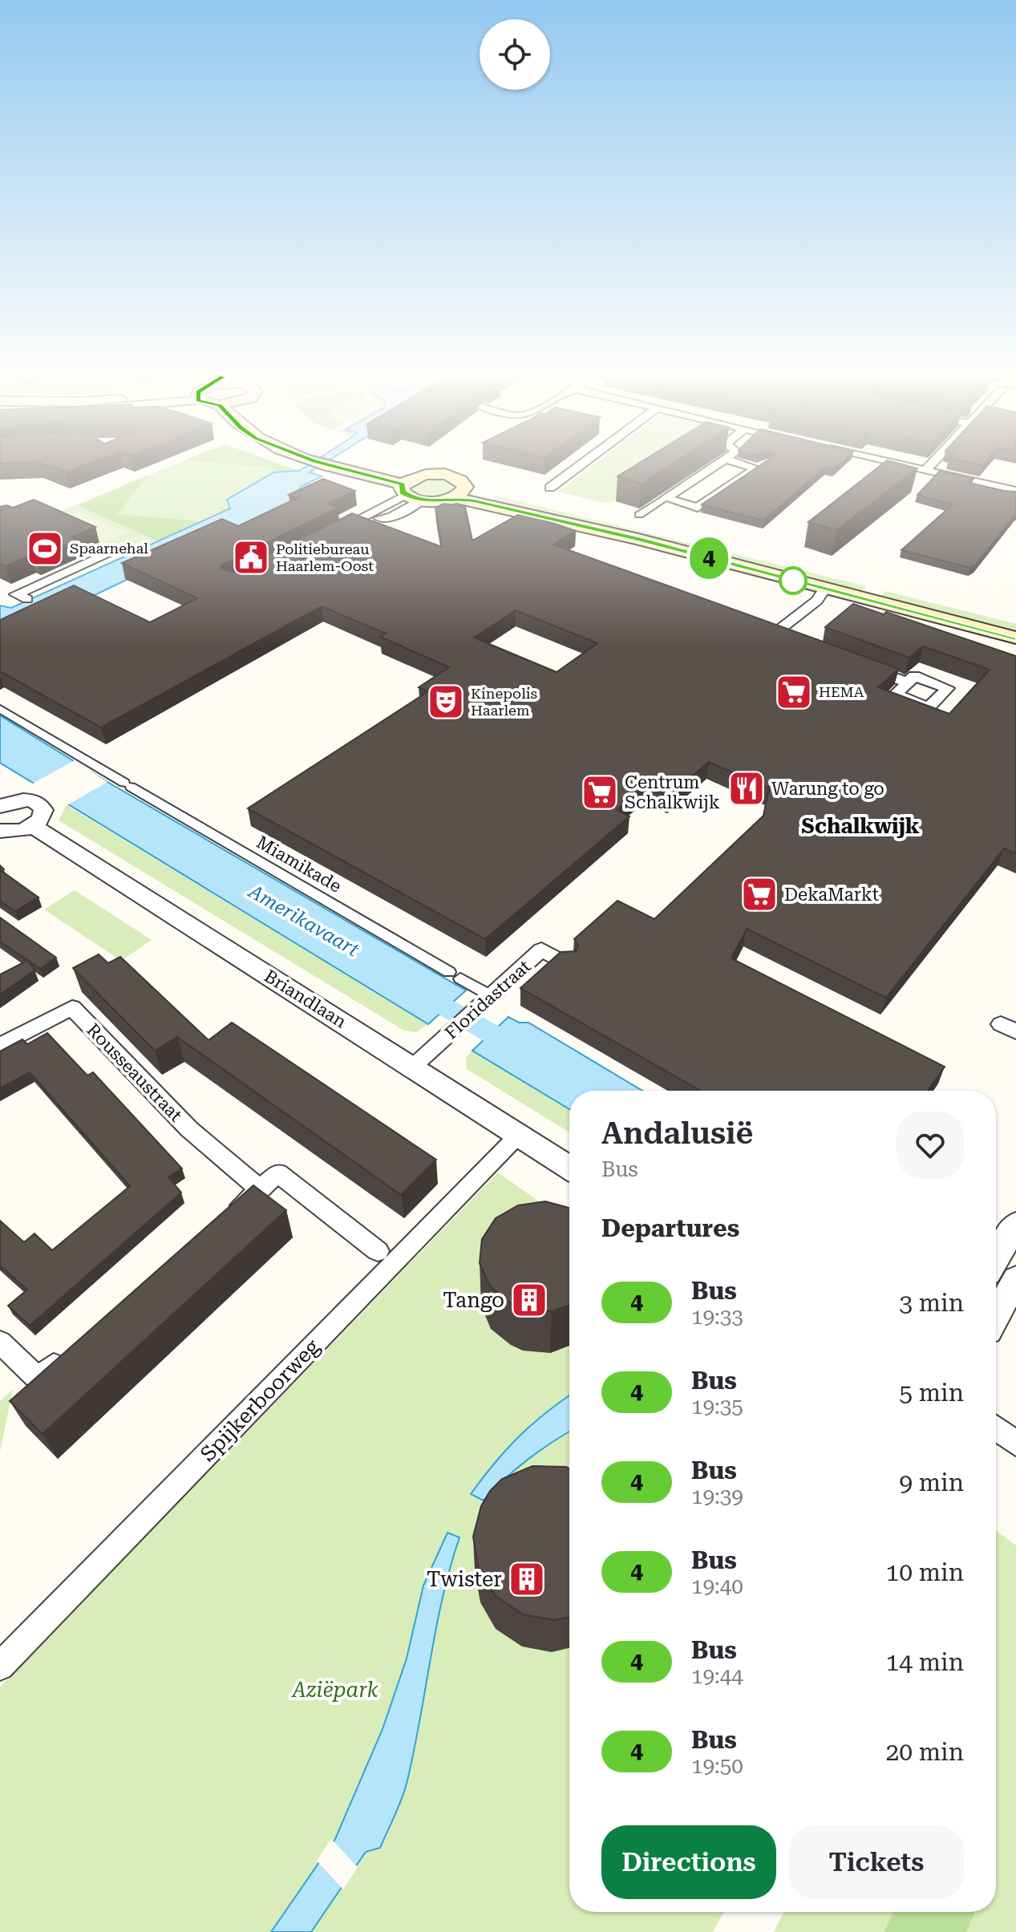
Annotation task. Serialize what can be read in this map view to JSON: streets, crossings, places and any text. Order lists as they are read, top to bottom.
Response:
{
  "streets": {
    "street": [
      "Miamikade",
      "Briandlaan",
      "Floridastraat",
      "Rousseaustraat",
      "Spijkerboorweg"
    ]
  },
  "crossings": [
    ["Miamikade", "Floridastraat"],
    ["Briandlaan", "Floridastraat"],
    ["Briandlaan", "Spijkerboorweg"]
  ],
  "districts": ["Schalkwijk"],
  "water": ["Amerikavaart"],
  "parks": ["Aziëpark"],
  "places": {
    "sports": ["Spaarnehal"],
    "public building": ["Politiebureau Haarlem-Oost"],
    "supermarket": ["HEMA", "Centrum Schalkwijk", "DekaMarkt"],
    "theatre": ["Kinepolis Haarlem"],
    "restaurant": ["Warung to go"],
    "building": ["Tango", "Twister"]
  },
  "lines": ["bus line 4"],
  "page": {
    "on_map": "4",
    "heading": [
      ["Andalusië", "Bus"],
      "Departures"
    ],
    "list": [
      {
        "mark": "4",
        "name": "Bus",
        "note": "19:33",
        "value": "3 min"
      },
      {
        "mark": "4",
        "name": "Bus",
        "note": "19:35",
        "value": "5 min"
      },
      {
        "mark": "4",
        "name": "Bus",
        "note": "19:39",
        "value": "9 min"
      },
      {
        "mark": "4",
        "name": "Bus",
        "note": "19:40",
        "value": "10 min"
      },
      {
        "mark": "4",
        "name": "Bus",
        "note": "19:44",
        "value": "14 min"
      },
      {
        "mark": "4",
        "name": "Bus",
        "note": "19:50",
        "value": "20 min"
      }
    ],
    "buttons": ["Directions", "Tickets"]
  }
}
